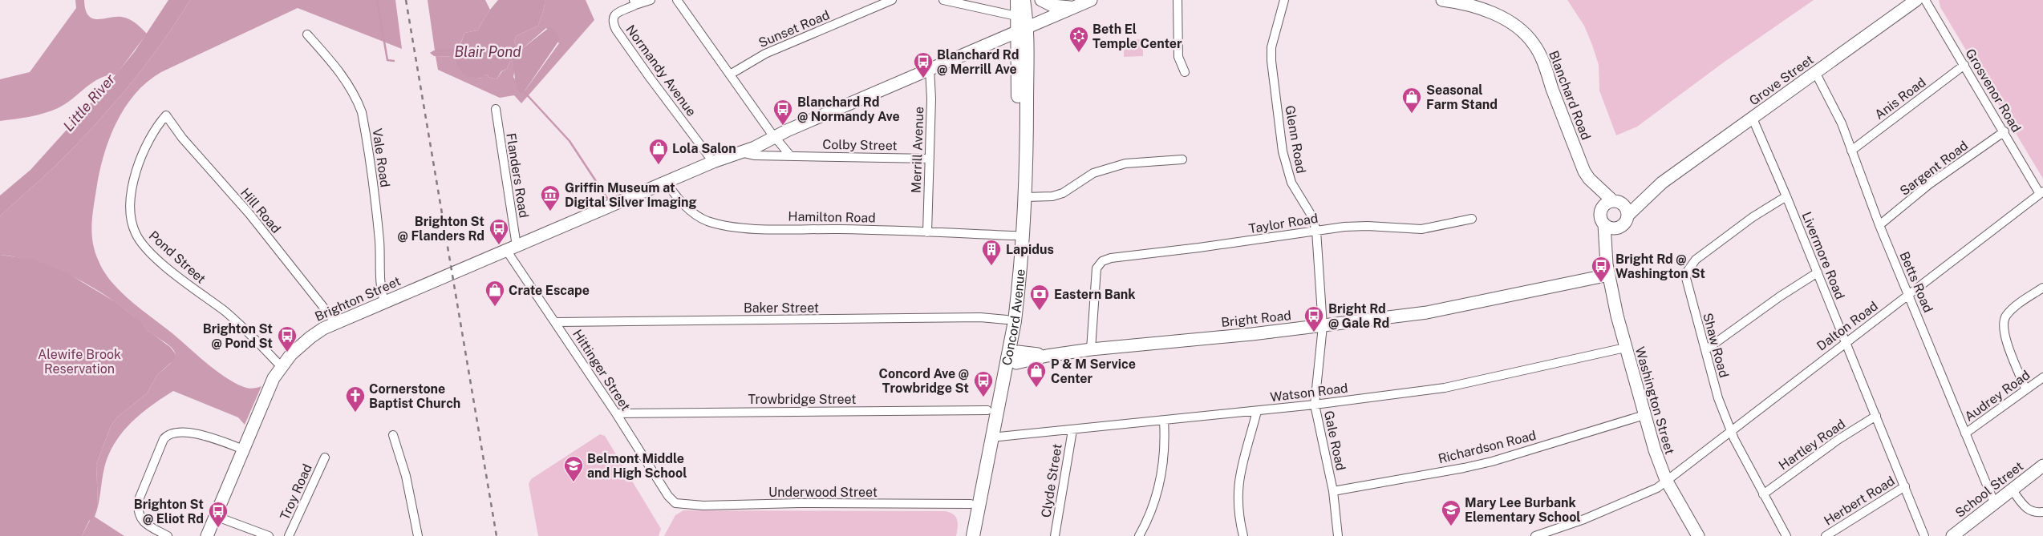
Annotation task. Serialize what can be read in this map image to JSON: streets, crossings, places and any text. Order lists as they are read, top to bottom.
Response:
{
  "streets": {
    "main road": ["Concord Avenue"],
    "street": [
      "Sunset Road",
      "Normandy Avenue",
      "Grove Street",
      "Grosvenor Road",
      "Blanchard Road",
      "Anis Road",
      "Glenn Road",
      "Colby Street",
      "Merrill Avenue",
      "Vale Road",
      "Sargent Road",
      "Flanders Road",
      "Hill Road",
      "Hamilton Road",
      "Taylor Road",
      "Livermore Road",
      "Pond Street",
      "Betts Road",
      "Brighton Street",
      "Baker Street",
      "Bright Road",
      "Dalton Road",
      "Shaw Road",
      "Hittinger Street",
      "Watson Road",
      "Audrey Road",
      "Trowbridge Street",
      "Washington Street",
      "Gale Road",
      "Hartley Road",
      "Richardson Road",
      "Clyde Street",
      "School Street",
      "Troy Road",
      "Underwood Street",
      "Herbert Road"
    ]
  },
  "crossings": [
    ["Grove Street", "Blanchard Road"],
    ["Grove Street", "Livermore Road"],
    ["Grove Street", "Betts Road"],
    ["Grove Street", "Washington Street"],
    ["Grosvenor Road", "Anis Road"],
    ["Grosvenor Road", "Sargent Road"],
    ["Grosvenor Road", "Dalton Road"],
    ["Blanchard Road", "Washington Street"],
    ["Anis Road", "Betts Road"],
    ["Glenn Road", "Taylor Road"],
    ["Glenn Road", "Bright Road"],
    ["Glenn Road", "Gale Road"],
    ["Colby Street", "Merrill Avenue"],
    ["Merrill Avenue", "Hamilton Road"],
    ["Vale Road", "Brighton Street"],
    ["Sargent Road", "Betts Road"],
    ["Flanders Road", "Brighton Street"],
    ["Flanders Road", "Hittinger Street"],
    ["Hill Road", "Pond Street"],
    ["Hill Road", "Brighton Street"],
    ["Hamilton Road", "Brighton Street"],
    ["Hamilton Road", "Concord Avenue"],
    ["Taylor Road", "Bright Road"],
    ["Livermore Road", "Dalton Road"],
    ["Livermore Road", "Shaw Road"],
    ["Livermore Road", "Hartley Road"],
    ["Livermore Road", "Herbert Road"],
    ["Pond Street", "Brighton Street"],
    ["Betts Road", "Dalton Road"],
    ["Betts Road", "Audrey Road"],
    ["Betts Road", "School Street"],
    ["Brighton Street", "Hittinger Street"],
    ["Baker Street", "Concord Avenue"],
    ["Baker Street", "Hittinger Street"],
    ["Concord Avenue", "Bright Road"],
    ["Concord Avenue", "Watson Road"],
    ["Concord Avenue", "Trowbridge Street"],
    ["Concord Avenue", "Underwood Street"],
    ["Bright Road", "Washington Street"],
    ["Bright Road", "Gale Road"],
    ["Dalton Road", "Shaw Road"],
    ["Dalton Road", "Washington Street"],
    ["Shaw Road", "Hartley Road"],
    ["Hittinger Street", "Trowbridge Street"],
    ["Hittinger Street", "Underwood Street"],
    ["Watson Road", "Washington Street"],
    ["Watson Road", "Gale Road"],
    ["Watson Road", "Clyde Street"],
    ["Washington Street", "Richardson Road"],
    ["Gale Road", "Richardson Road"]
  ],
  "water": ["Blair Pond", "Little River"],
  "parks": ["Alewife Brook Reservation"],
  "places": {
    "synagogue": ["Beth El Temple Center"],
    "bus stop": [
      "Blanchard Rd @ Merrill Ave",
      "Blanchard Rd @ Normandy Ave",
      "Brighton St @ Flanders Rd",
      "Bright Rd @ Washington St",
      "Bright Rd @ Gale Rd",
      "Brighton St @ Pond St",
      "Concord Ave @ Trowbridge St",
      "Brighton St @ Eliot Rd"
    ],
    "shop": [
      "Seasonal Farm Stand",
      "Lola Salon",
      "Crate Escape",
      "P & M Service Center"
    ],
    "museum": ["Griffin Museum at Digital Silver Imaging"],
    "building": ["Lapidus"],
    "bank": ["Eastern Bank"],
    "church": ["Cornerstone Baptist Church"],
    "school or university": ["Belmont Middle and High School", "Mary Lee Burbank Elementary School"]
  }
}
